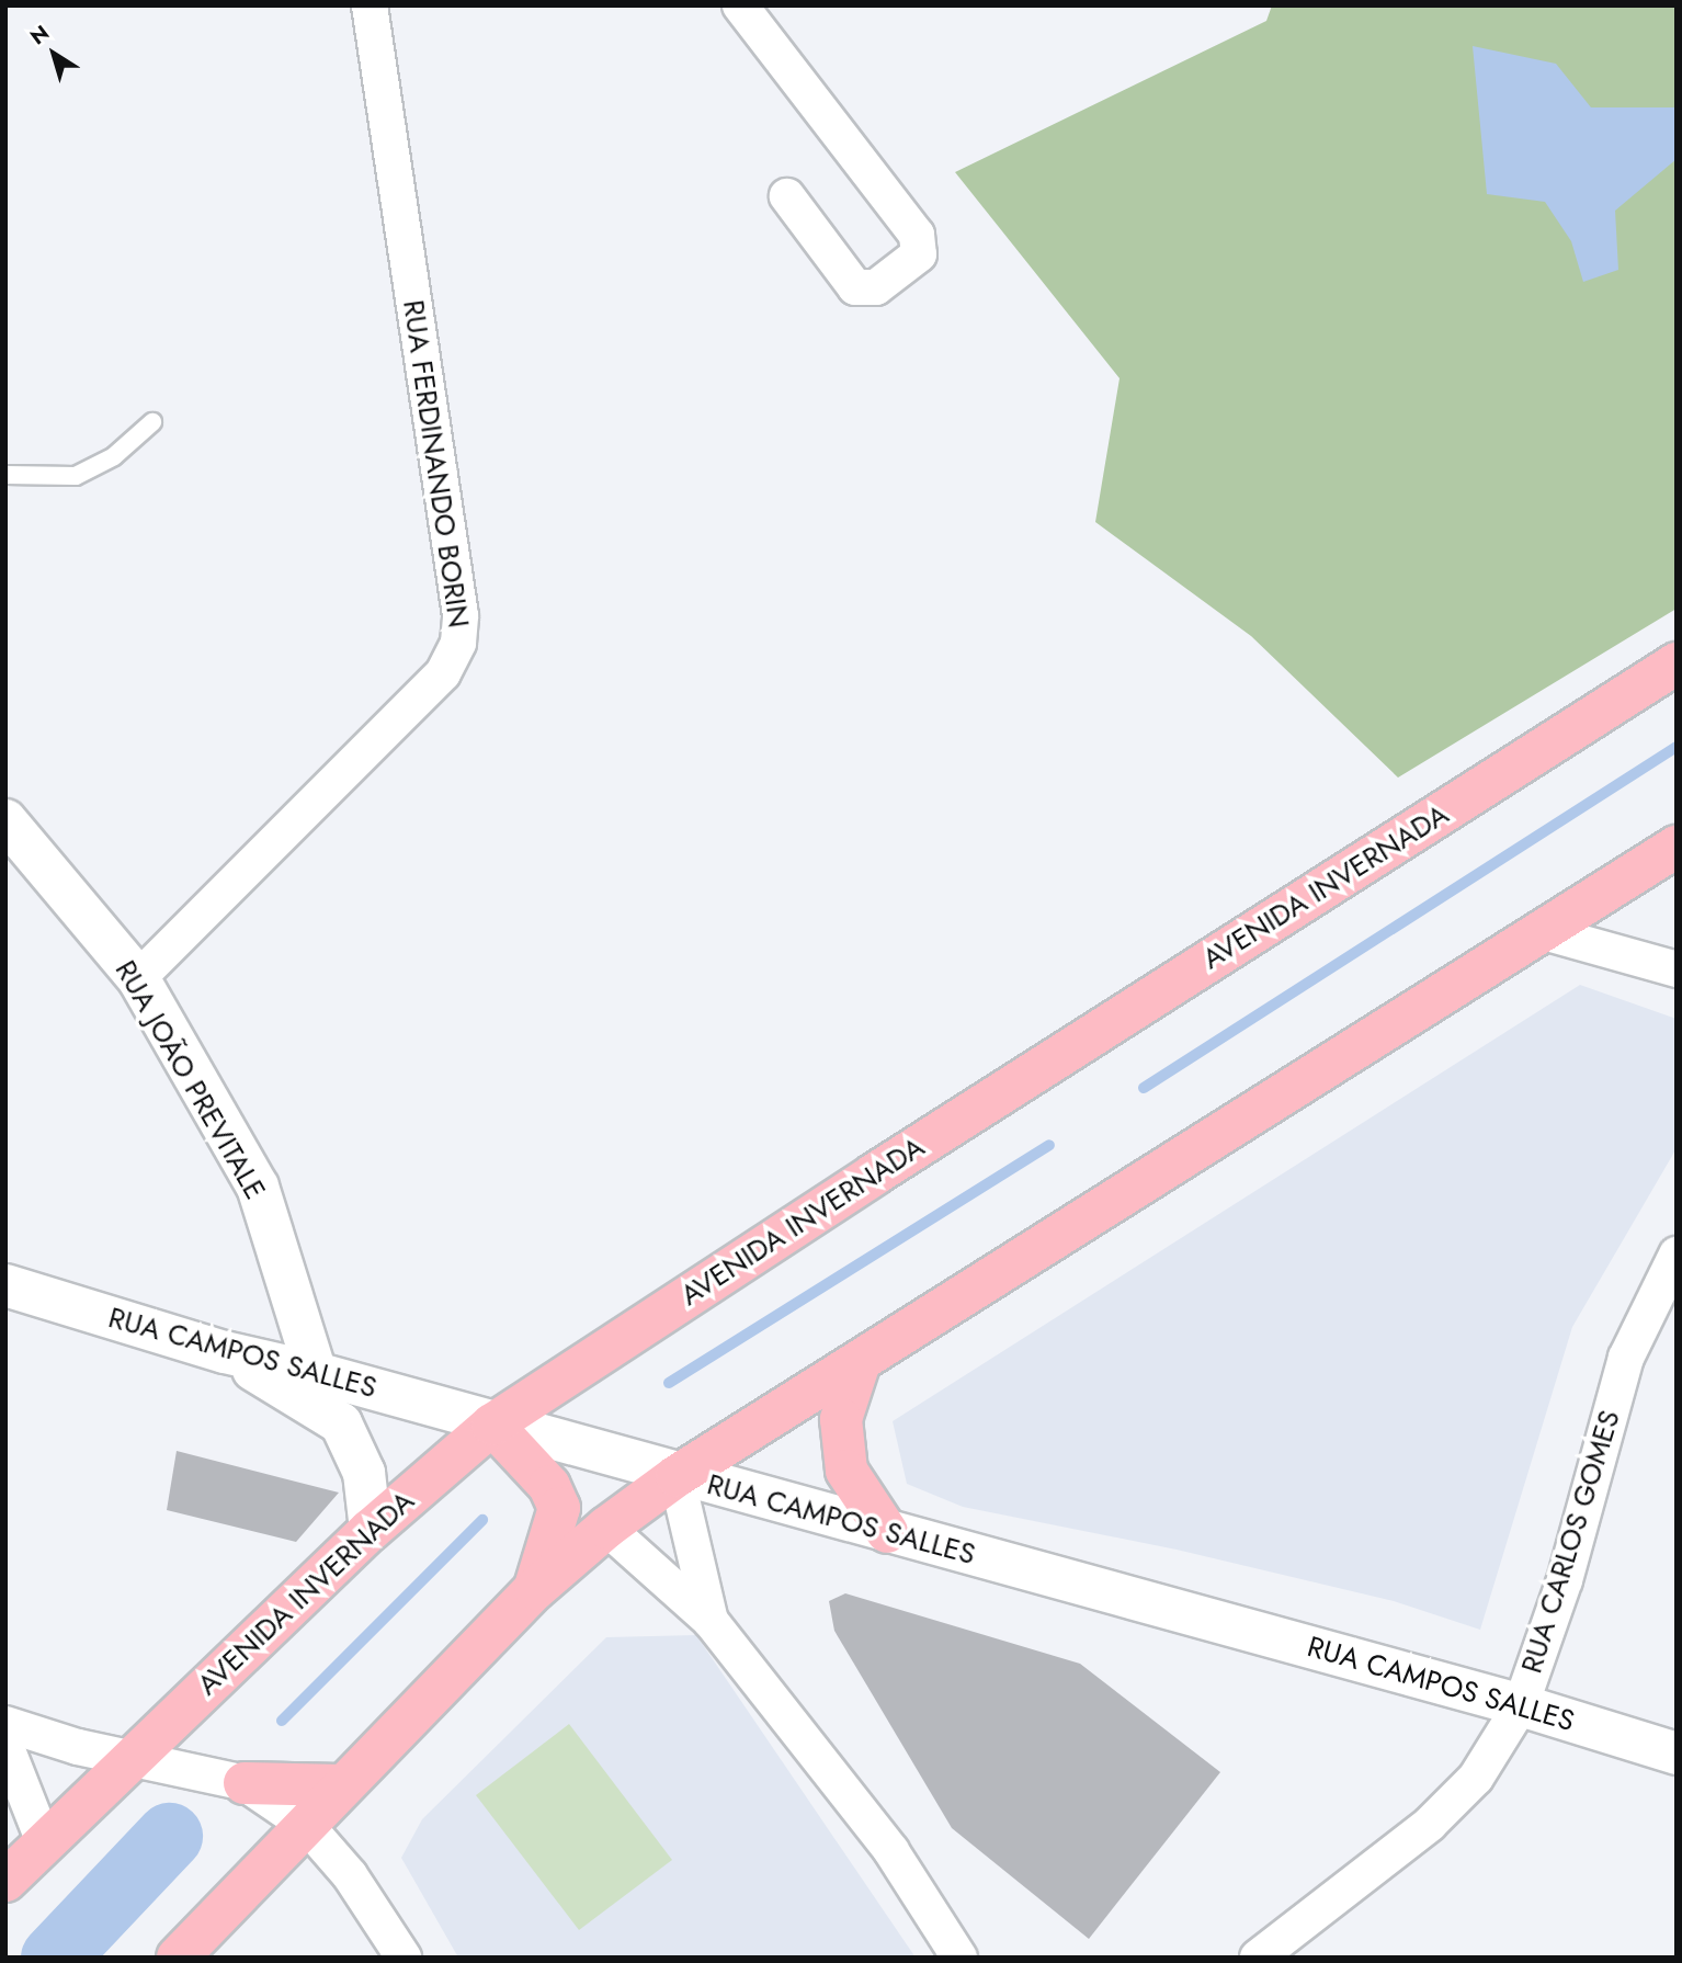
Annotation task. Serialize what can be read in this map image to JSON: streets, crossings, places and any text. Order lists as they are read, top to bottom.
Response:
{
  "streets": {
    "main road": ["AVENIDA INVERNADA", "RUA JOÃO PREVITALE", "RUA CAMPOS SALLES"],
    "street": ["RUA FERDINANDO BORIN", "RUA CARLOS GOMES"]
  },
  "crossings": [
    ["RUA FERDINANDO BORIN", "RUA JOÃO PREVITALE"],
    ["AVENIDA INVERNADA", "RUA CAMPOS SALLES"],
    ["RUA JOÃO PREVITALE", "RUA CAMPOS SALLES"],
    ["RUA CAMPOS SALLES", "RUA CARLOS GOMES"]
  ],
  "north": "top left"
}
